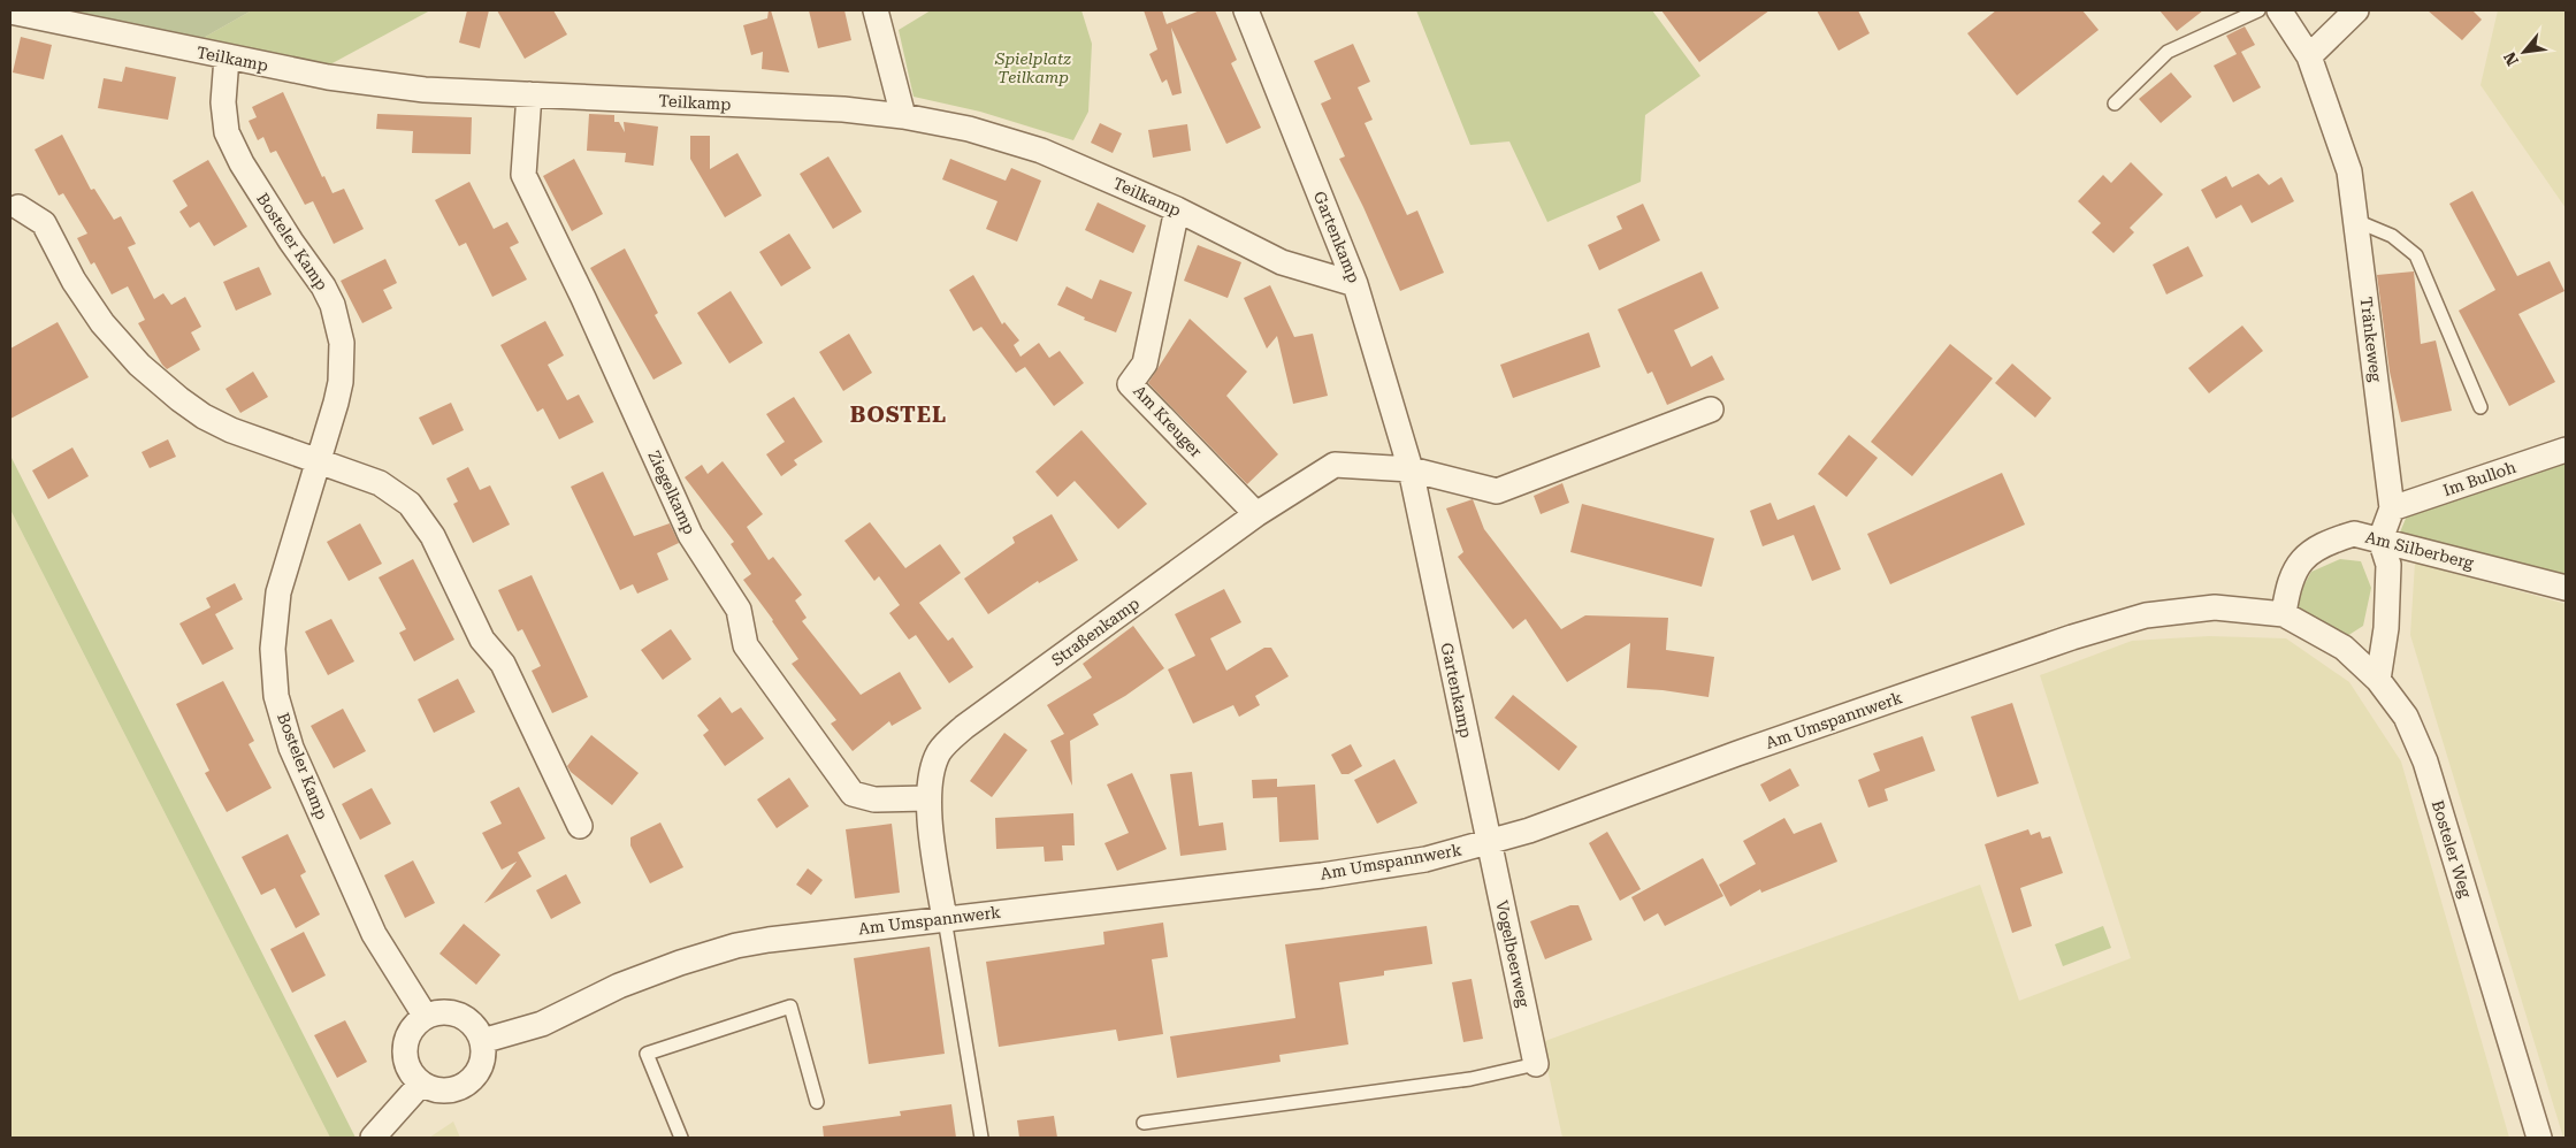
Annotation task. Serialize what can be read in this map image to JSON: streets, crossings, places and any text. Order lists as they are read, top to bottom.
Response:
{
  "streets": {
    "street": [
      "Teilkamp",
      "Gartenkamp",
      "Bosteler Kamp",
      "Tränkeweg",
      "Am Kreuger",
      "Im Bulloh",
      "Ziegelkamp",
      "Am Silberberg",
      "Straßenkamp",
      "Am Umspannwerk",
      "Bosteler Weg",
      "Vogelbeerweg"
    ]
  },
  "crossings": [
    ["Teilkamp", "Gartenkamp"],
    ["Teilkamp", "Bosteler Kamp"],
    ["Teilkamp", "Am Kreuger"],
    ["Teilkamp", "Ziegelkamp"],
    ["Gartenkamp", "Straßenkamp"],
    ["Gartenkamp", "Am Umspannwerk"],
    ["Gartenkamp", "Vogelbeerweg"],
    ["Bosteler Kamp", "Am Umspannwerk"],
    ["Tränkeweg", "Im Bulloh"],
    ["Tränkeweg", "Am Silberberg"],
    ["Am Kreuger", "Straßenkamp"],
    ["Ziegelkamp", "Straßenkamp"],
    ["Am Silberberg", "Am Umspannwerk"],
    ["Am Silberberg", "Bosteler Weg"],
    ["Straßenkamp", "Am Umspannwerk"],
    ["Am Umspannwerk", "Bosteler Weg"],
    ["Am Umspannwerk", "Vogelbeerweg"]
  ],
  "districts": ["BOSTEL"],
  "parks": ["Spielplatz Teilkamp"],
  "north": "bottom left"
}
